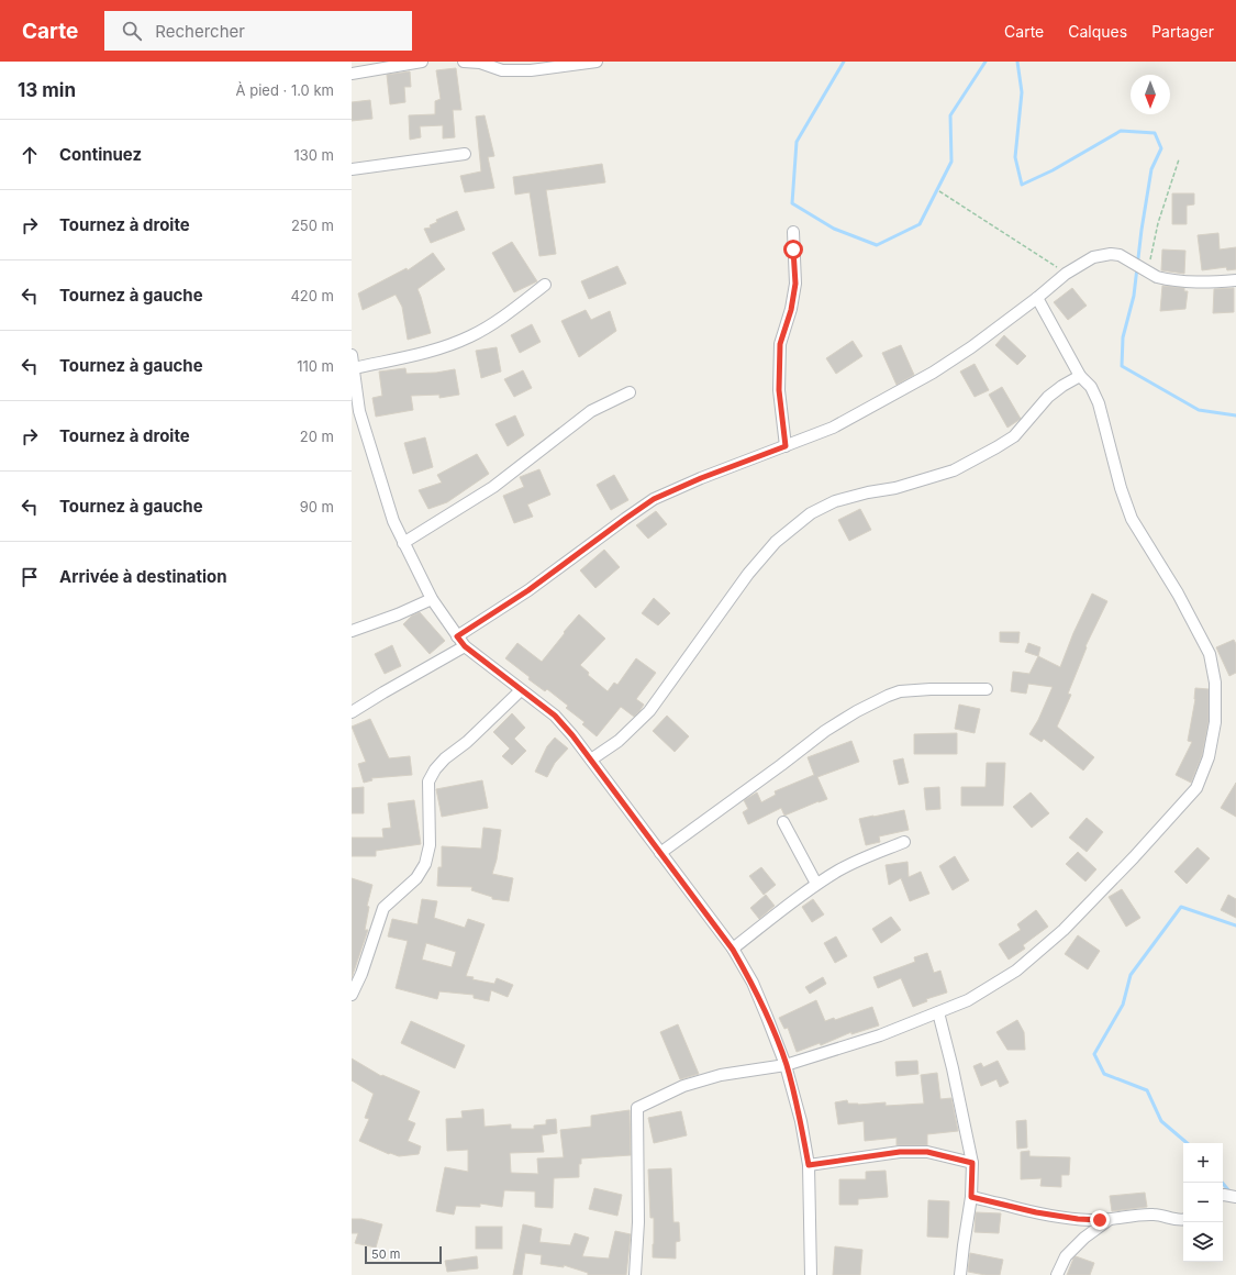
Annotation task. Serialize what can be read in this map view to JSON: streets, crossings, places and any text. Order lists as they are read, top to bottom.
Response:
{
  "scale_bar": "50 m",
  "north": "bottom",
  "page": {
    "header": "Carte",
    "search": "Rechercher",
    "nav": ["Carte", "Calques", "Partager"],
    "heading": ["13 min", "À pied · 1.0 km"],
    "list": [
      ["Continuez", "130 m"],
      ["Tournez à droite", "250 m"],
      ["Tournez à gauche", "420 m"],
      ["Tournez à gauche", "110 m"],
      ["Tournez à droite", "20 m"],
      ["Tournez à gauche", "90 m"],
      "Arrivée à destination"
    ],
    "map_buttons": ["+", "−"],
    "scale": "50 m"
  }
}
